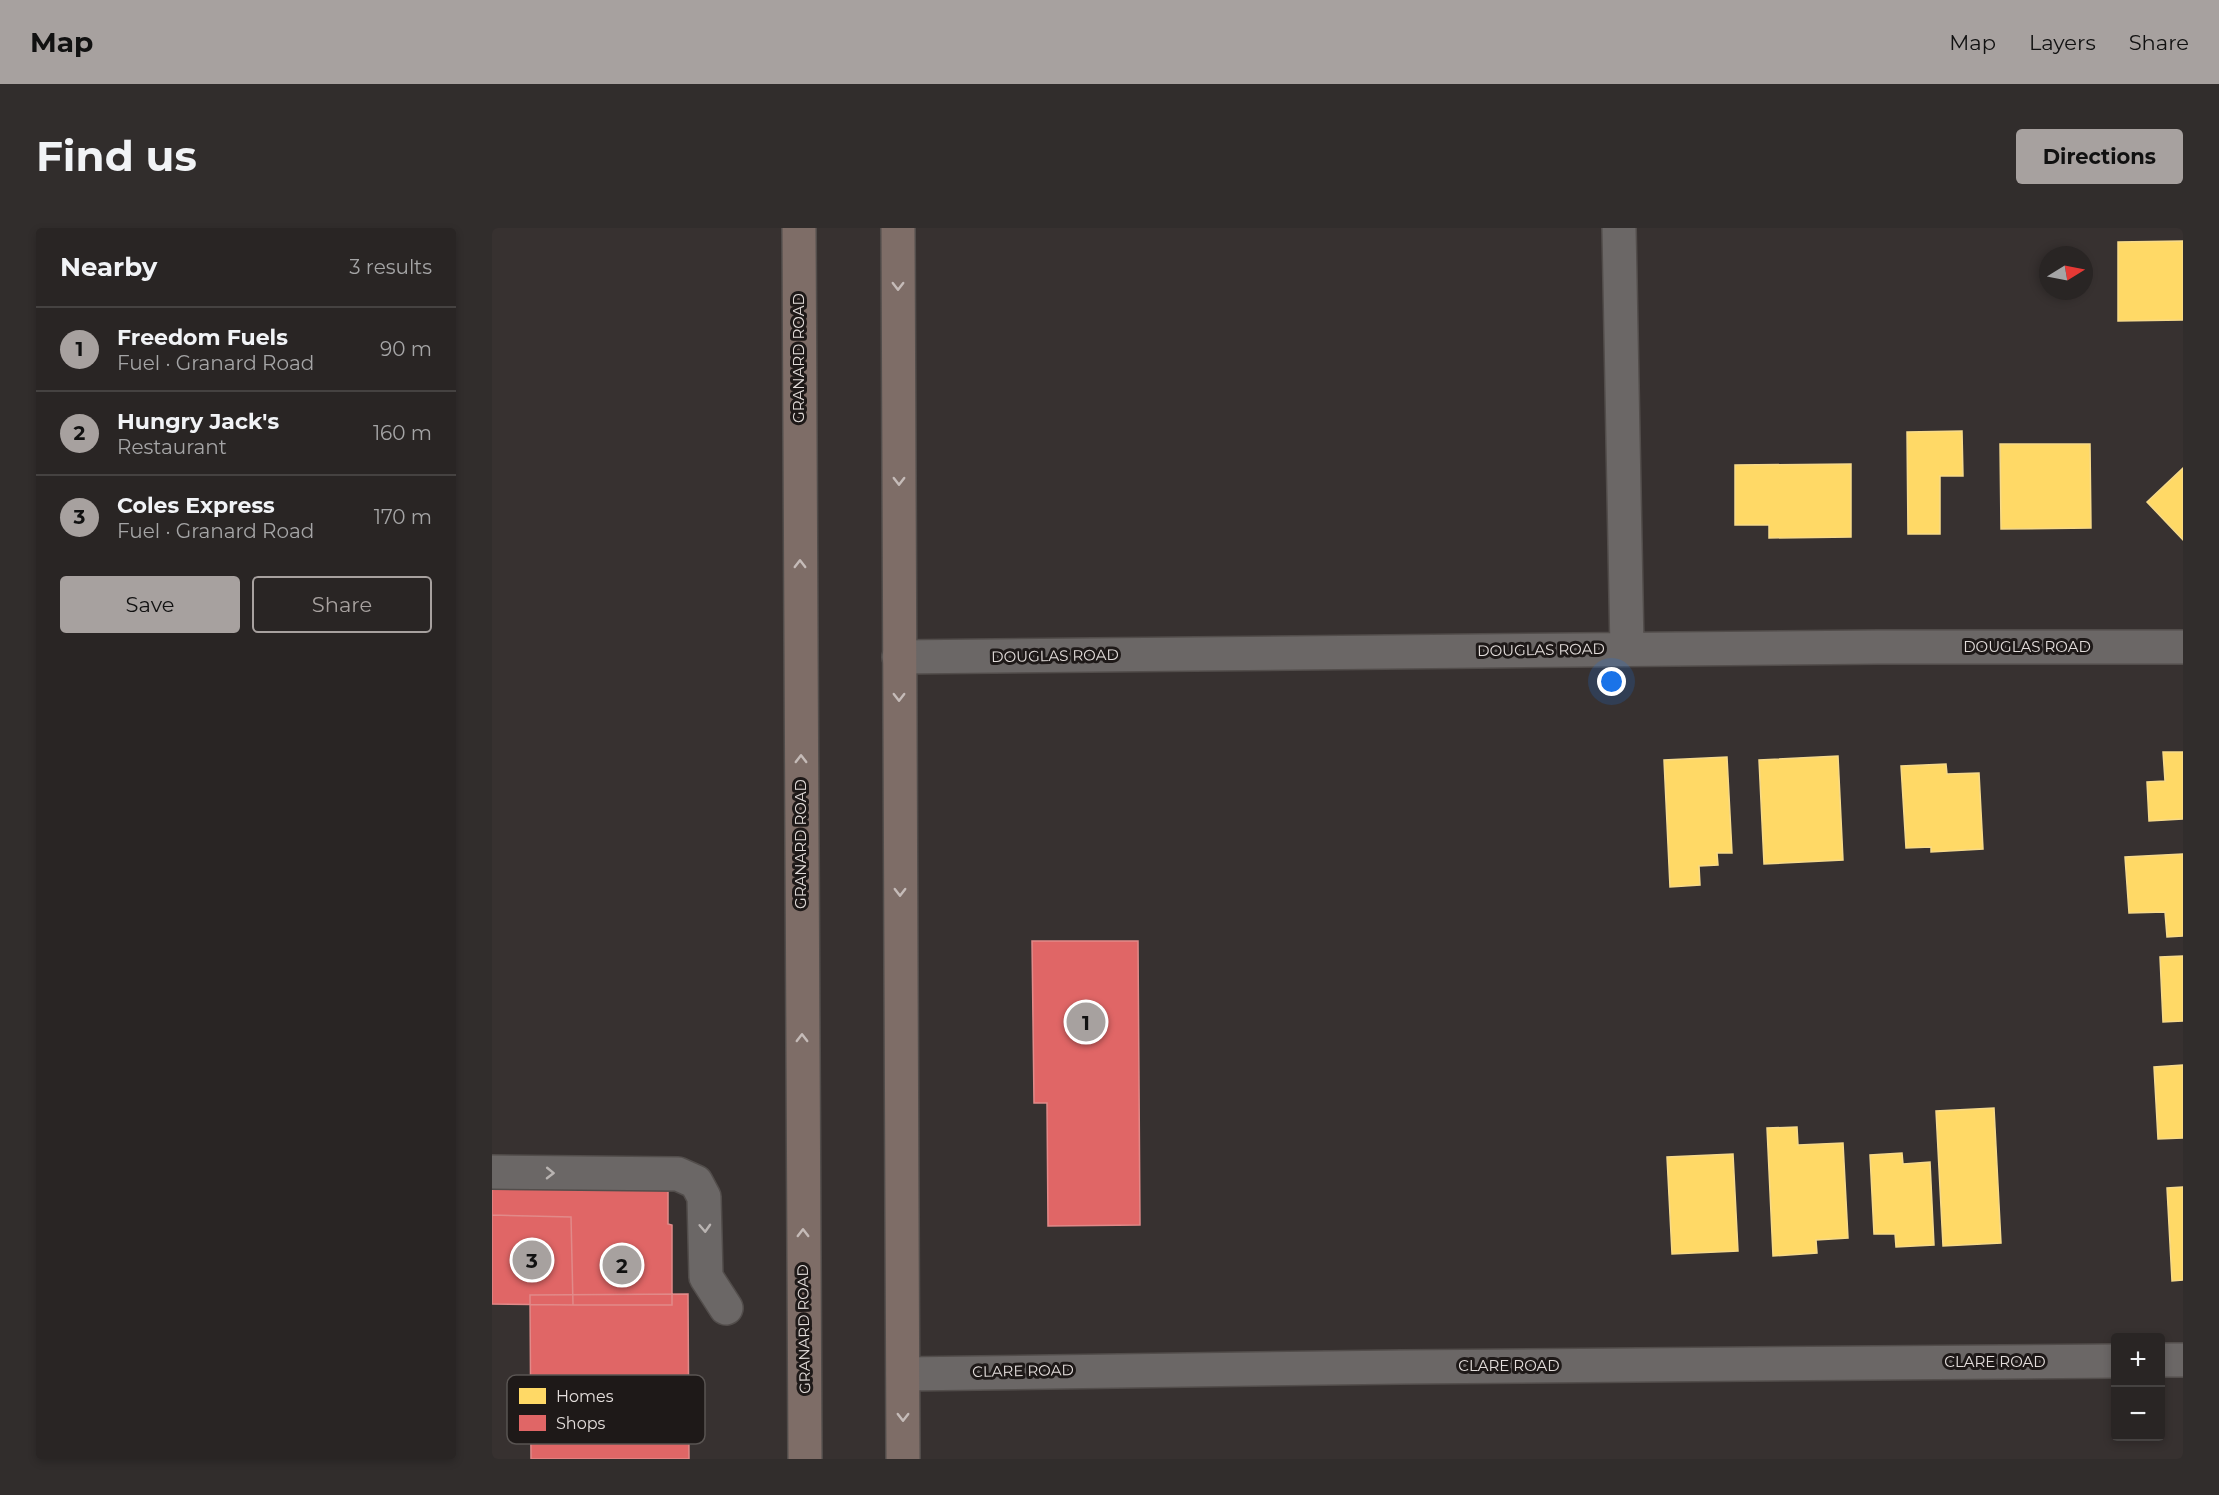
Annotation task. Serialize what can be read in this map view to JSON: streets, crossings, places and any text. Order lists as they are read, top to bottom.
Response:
{
  "streets": {
    "highway": ["GRANARD ROAD"],
    "street": ["DOUGLAS ROAD", "CLARE ROAD"]
  },
  "legend": ["Homes", "Shops"],
  "north": "right",
  "page": {
    "header": "Map",
    "nav": ["Map", "Layers", "Share"],
    "buttons": [
      "Directions",
      ["Save", "Share"]
    ],
    "title": "Find us",
    "heading": ["Nearby", "3 results"],
    "list": [
      {
        "mark": "1",
        "name": "Freedom Fuels",
        "note": "Fuel · Granard Road",
        "value": "90 m"
      },
      {
        "mark": "2",
        "name": "Hungry Jack's",
        "note": "Restaurant",
        "value": "160 m"
      },
      {
        "mark": "3",
        "name": "Coles Express",
        "note": "Fuel · Granard Road",
        "value": "170 m"
      }
    ],
    "pins": ["1", "3", "2"],
    "map_buttons": ["+", "−"]
  }
}
